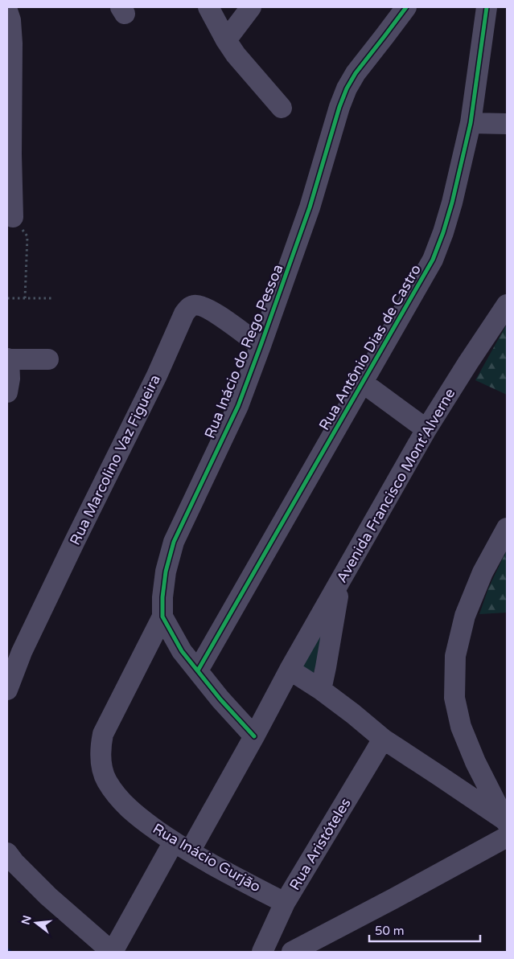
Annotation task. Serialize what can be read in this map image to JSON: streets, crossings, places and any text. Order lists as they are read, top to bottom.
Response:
{
  "streets": {
    "street": [
      "Rua Antônio Dias de Castro",
      "Rua Inácio do Rego Pessoa",
      "Rua Marcolino Vaz Figueira",
      "Avenida Francisco Mont'Alverne",
      "Rua Aristóteles",
      "Rua Inácio Gurjão"
    ]
  },
  "crossings": [
    ["Rua Antônio Dias de Castro", "Rua Inácio do Rego Pessoa"],
    ["Rua Inácio do Rego Pessoa", "Rua Marcolino Vaz Figueira"],
    ["Rua Inácio do Rego Pessoa", "Avenida Francisco Mont'Alverne"],
    ["Rua Inácio do Rego Pessoa", "Rua Inácio Gurjão"],
    ["Avenida Francisco Mont'Alverne", "Rua Inácio Gurjão"],
    ["Rua Aristóteles", "Rua Inácio Gurjão"]
  ],
  "scale_bar": "50 m",
  "north": "left"
}
